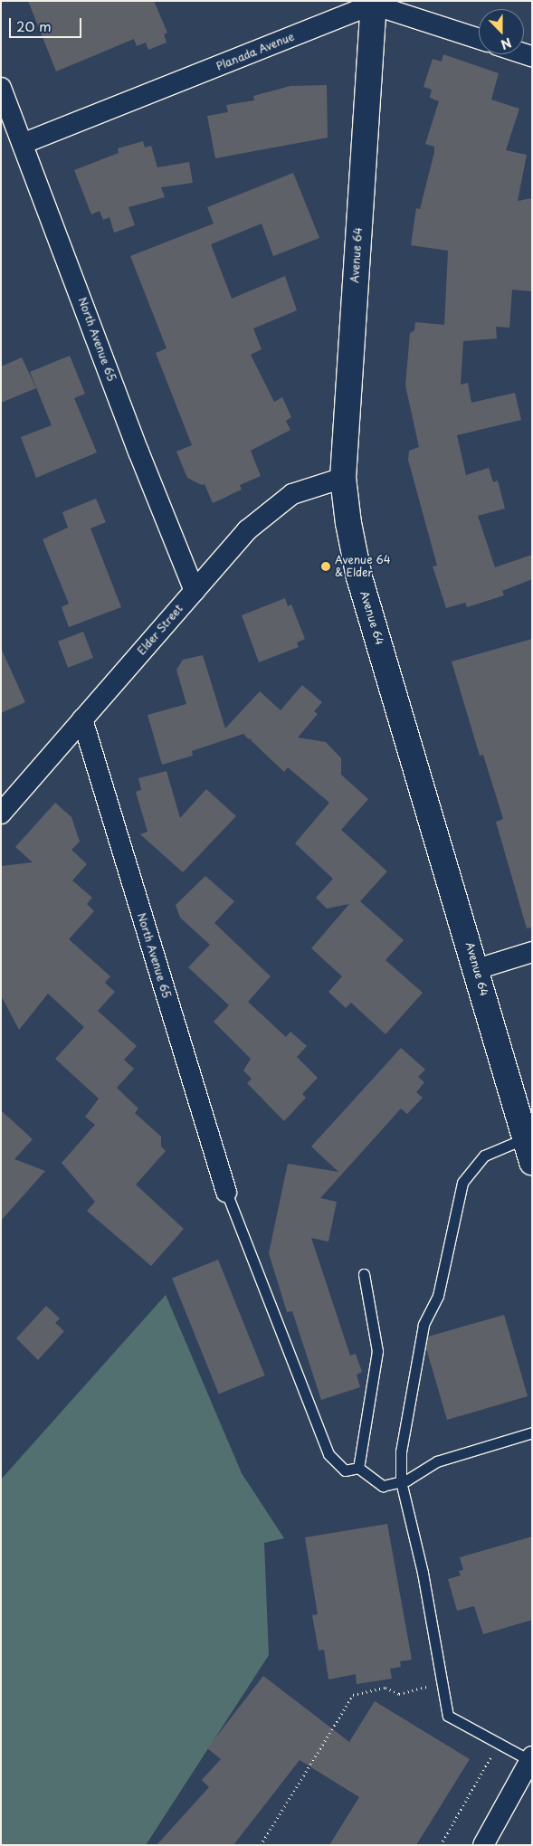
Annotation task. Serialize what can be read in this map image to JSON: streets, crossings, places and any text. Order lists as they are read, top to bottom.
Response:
{
  "streets": {
    "street": [
      "Planada Avenue",
      "Avenue 64",
      "North Avenue 65",
      "Elder Street"
    ]
  },
  "crossings": [
    ["Planada Avenue", "Avenue 64"],
    ["Planada Avenue", "North Avenue 65"],
    ["Avenue 64", "Elder Street"],
    ["North Avenue 65", "Elder Street"]
  ],
  "places": ["Avenue 64 & Elder"],
  "scale_bar": "20 m",
  "north": "bottom"
}
